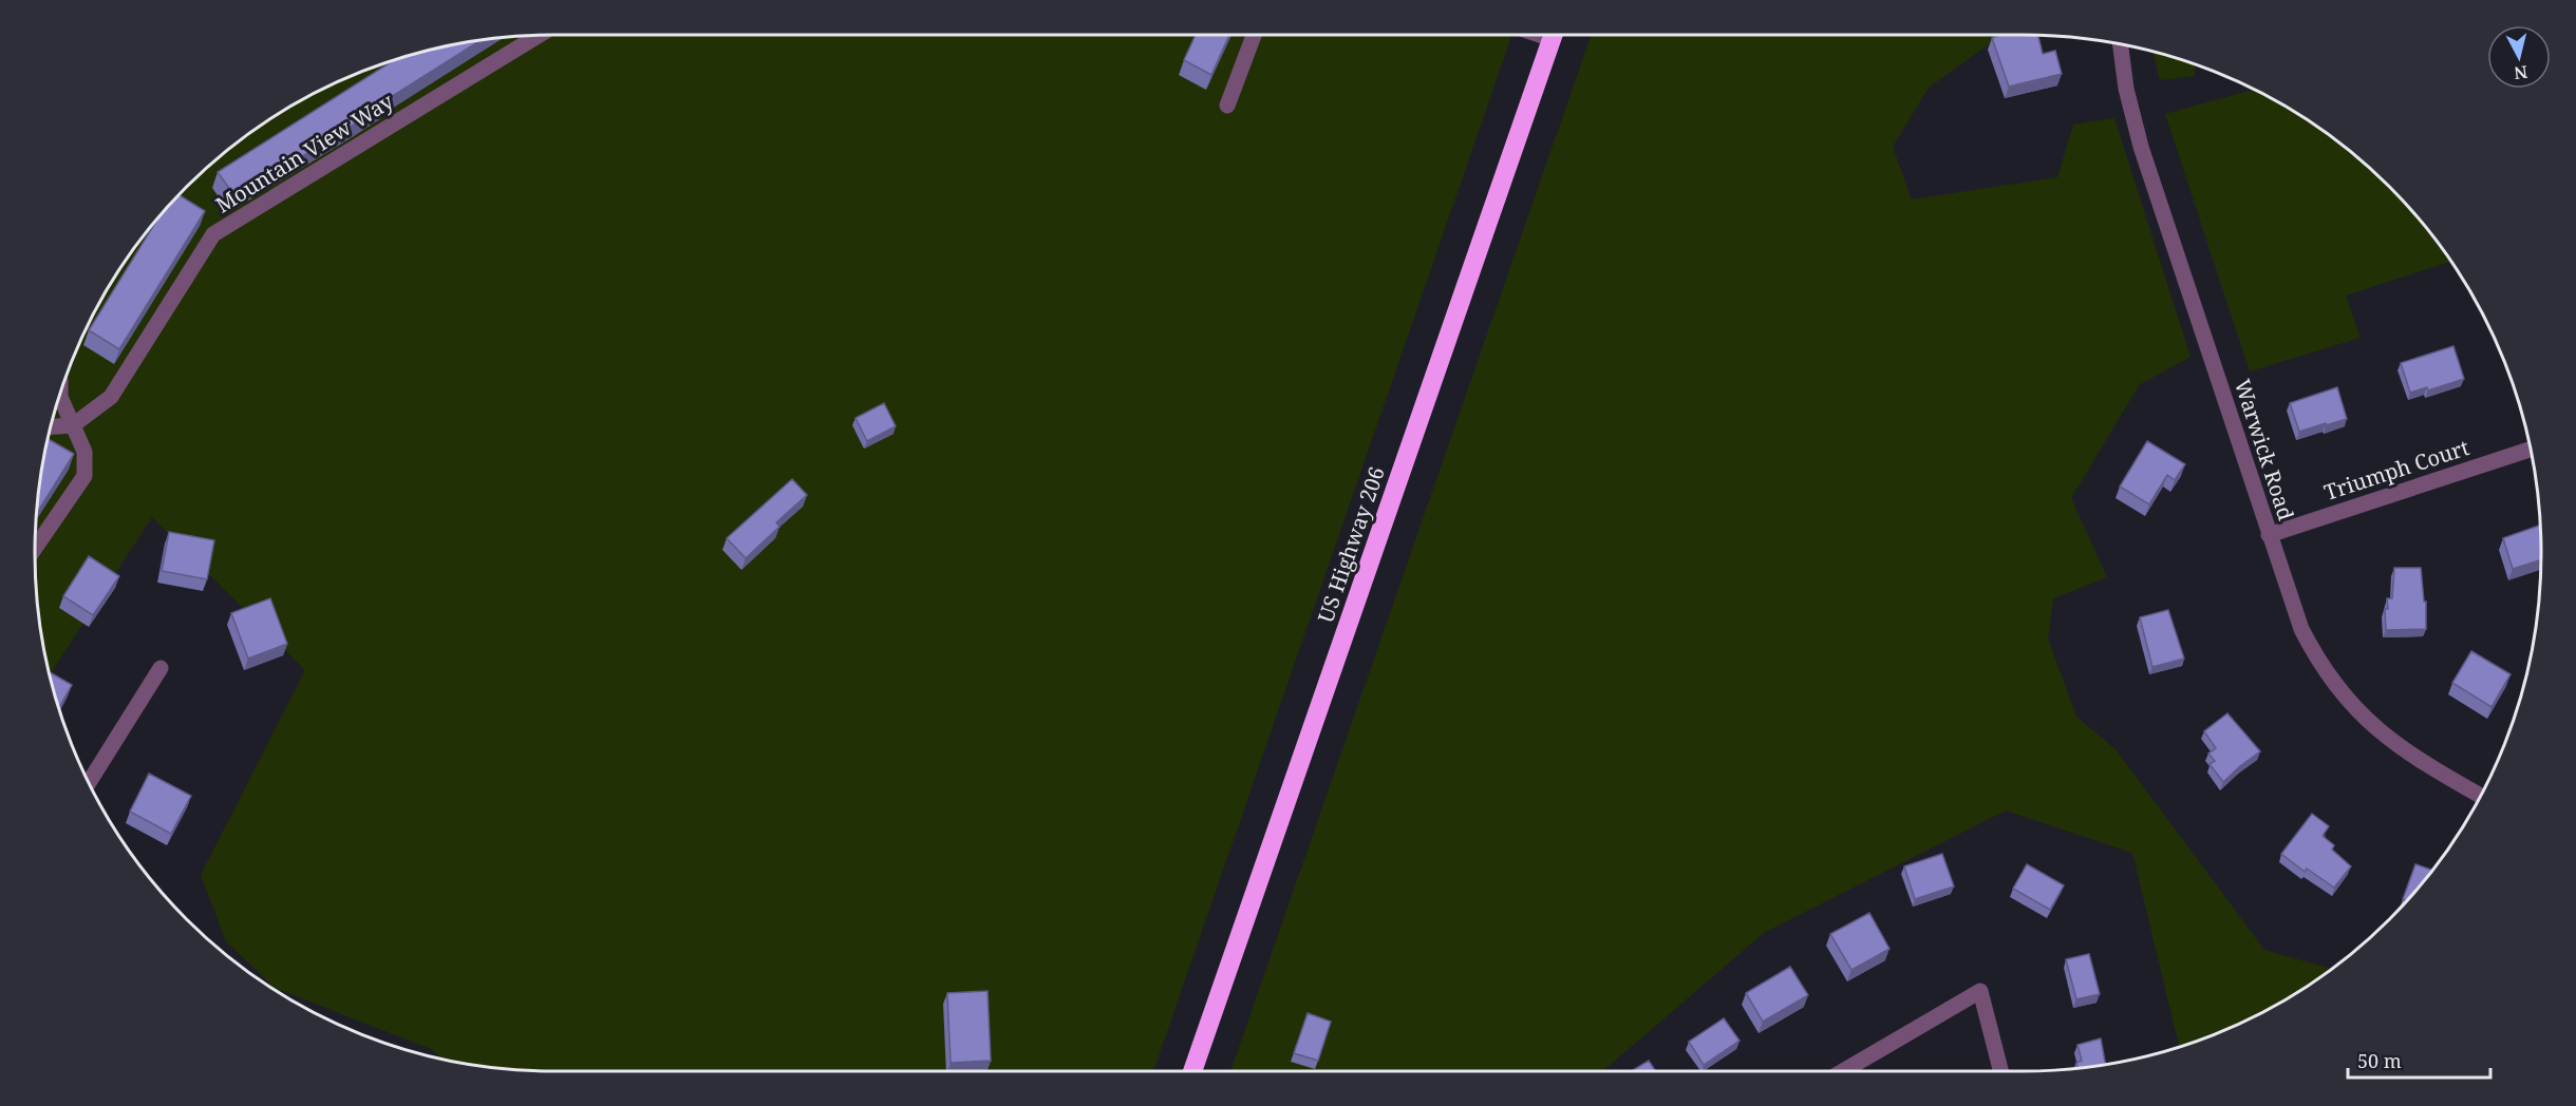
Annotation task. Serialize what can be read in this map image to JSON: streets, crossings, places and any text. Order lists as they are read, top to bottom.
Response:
{
  "streets": {
    "highway": ["US Highway 206"],
    "street": ["Mountain View Way", "Warwick Road", "Triumph Court"]
  },
  "crossings": [
    ["Warwick Road", "Triumph Court"]
  ],
  "scale_bar": "50 m",
  "north": "bottom"
}
